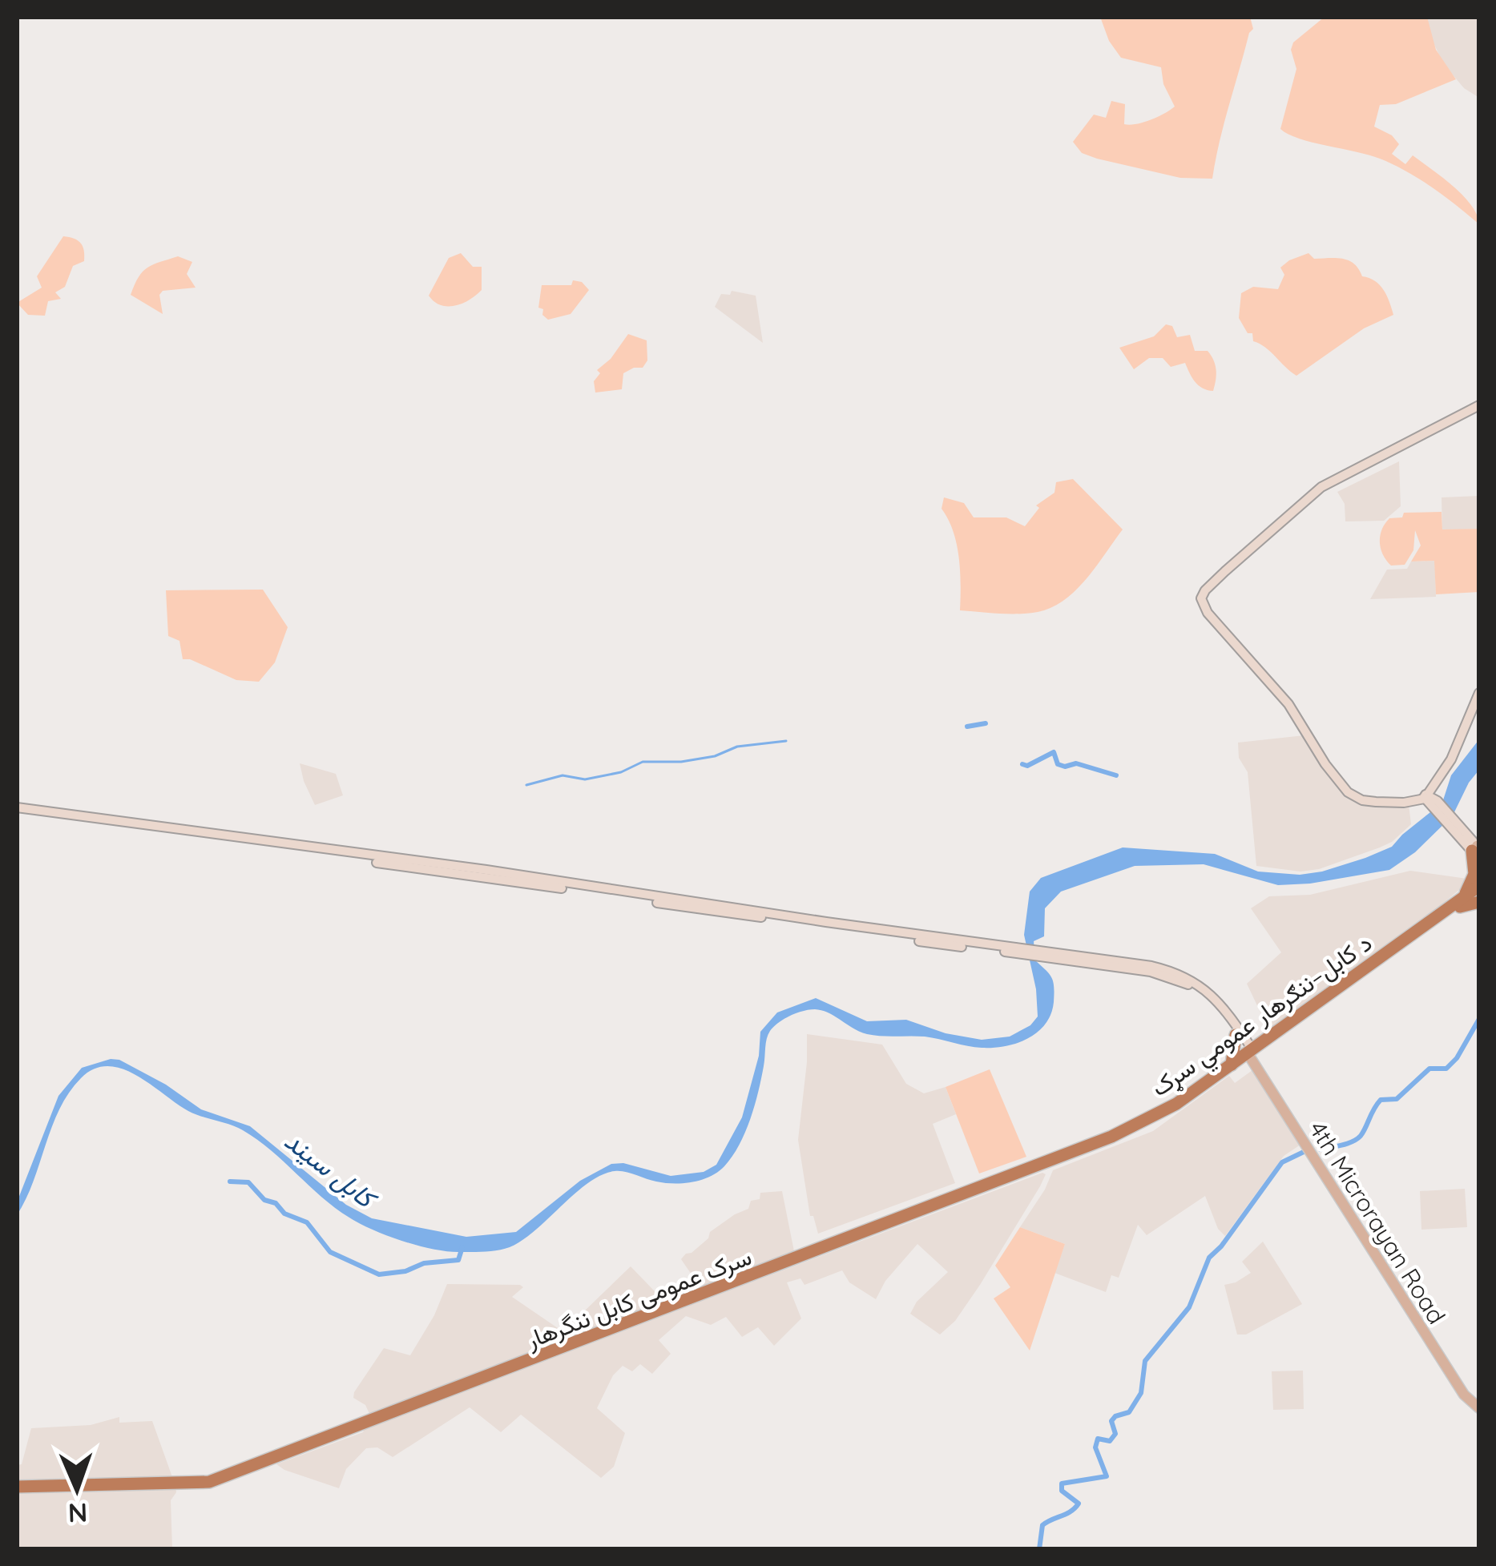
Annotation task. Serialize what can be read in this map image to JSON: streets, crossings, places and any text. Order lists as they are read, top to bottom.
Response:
{
  "streets": {
    "highway": ["د کابل–ننګرهار عمومي سړک", "سرک عمومی کابل ننگرهار"],
    "main road": ["4th Microrayan Road"]
  },
  "crossings": [
    ["د کابل–ننګرهار عمومي سړک", "4th Microrayan Road"],
    ["د کابل–ننګرهار عمومي سړک", "سرک عمومی کابل ننگرهار"],
    ["4th Microrayan Road", "سرک عمومی کابل ننگرهار"]
  ],
  "water": ["کابل سيند"],
  "north": "bottom"
}
